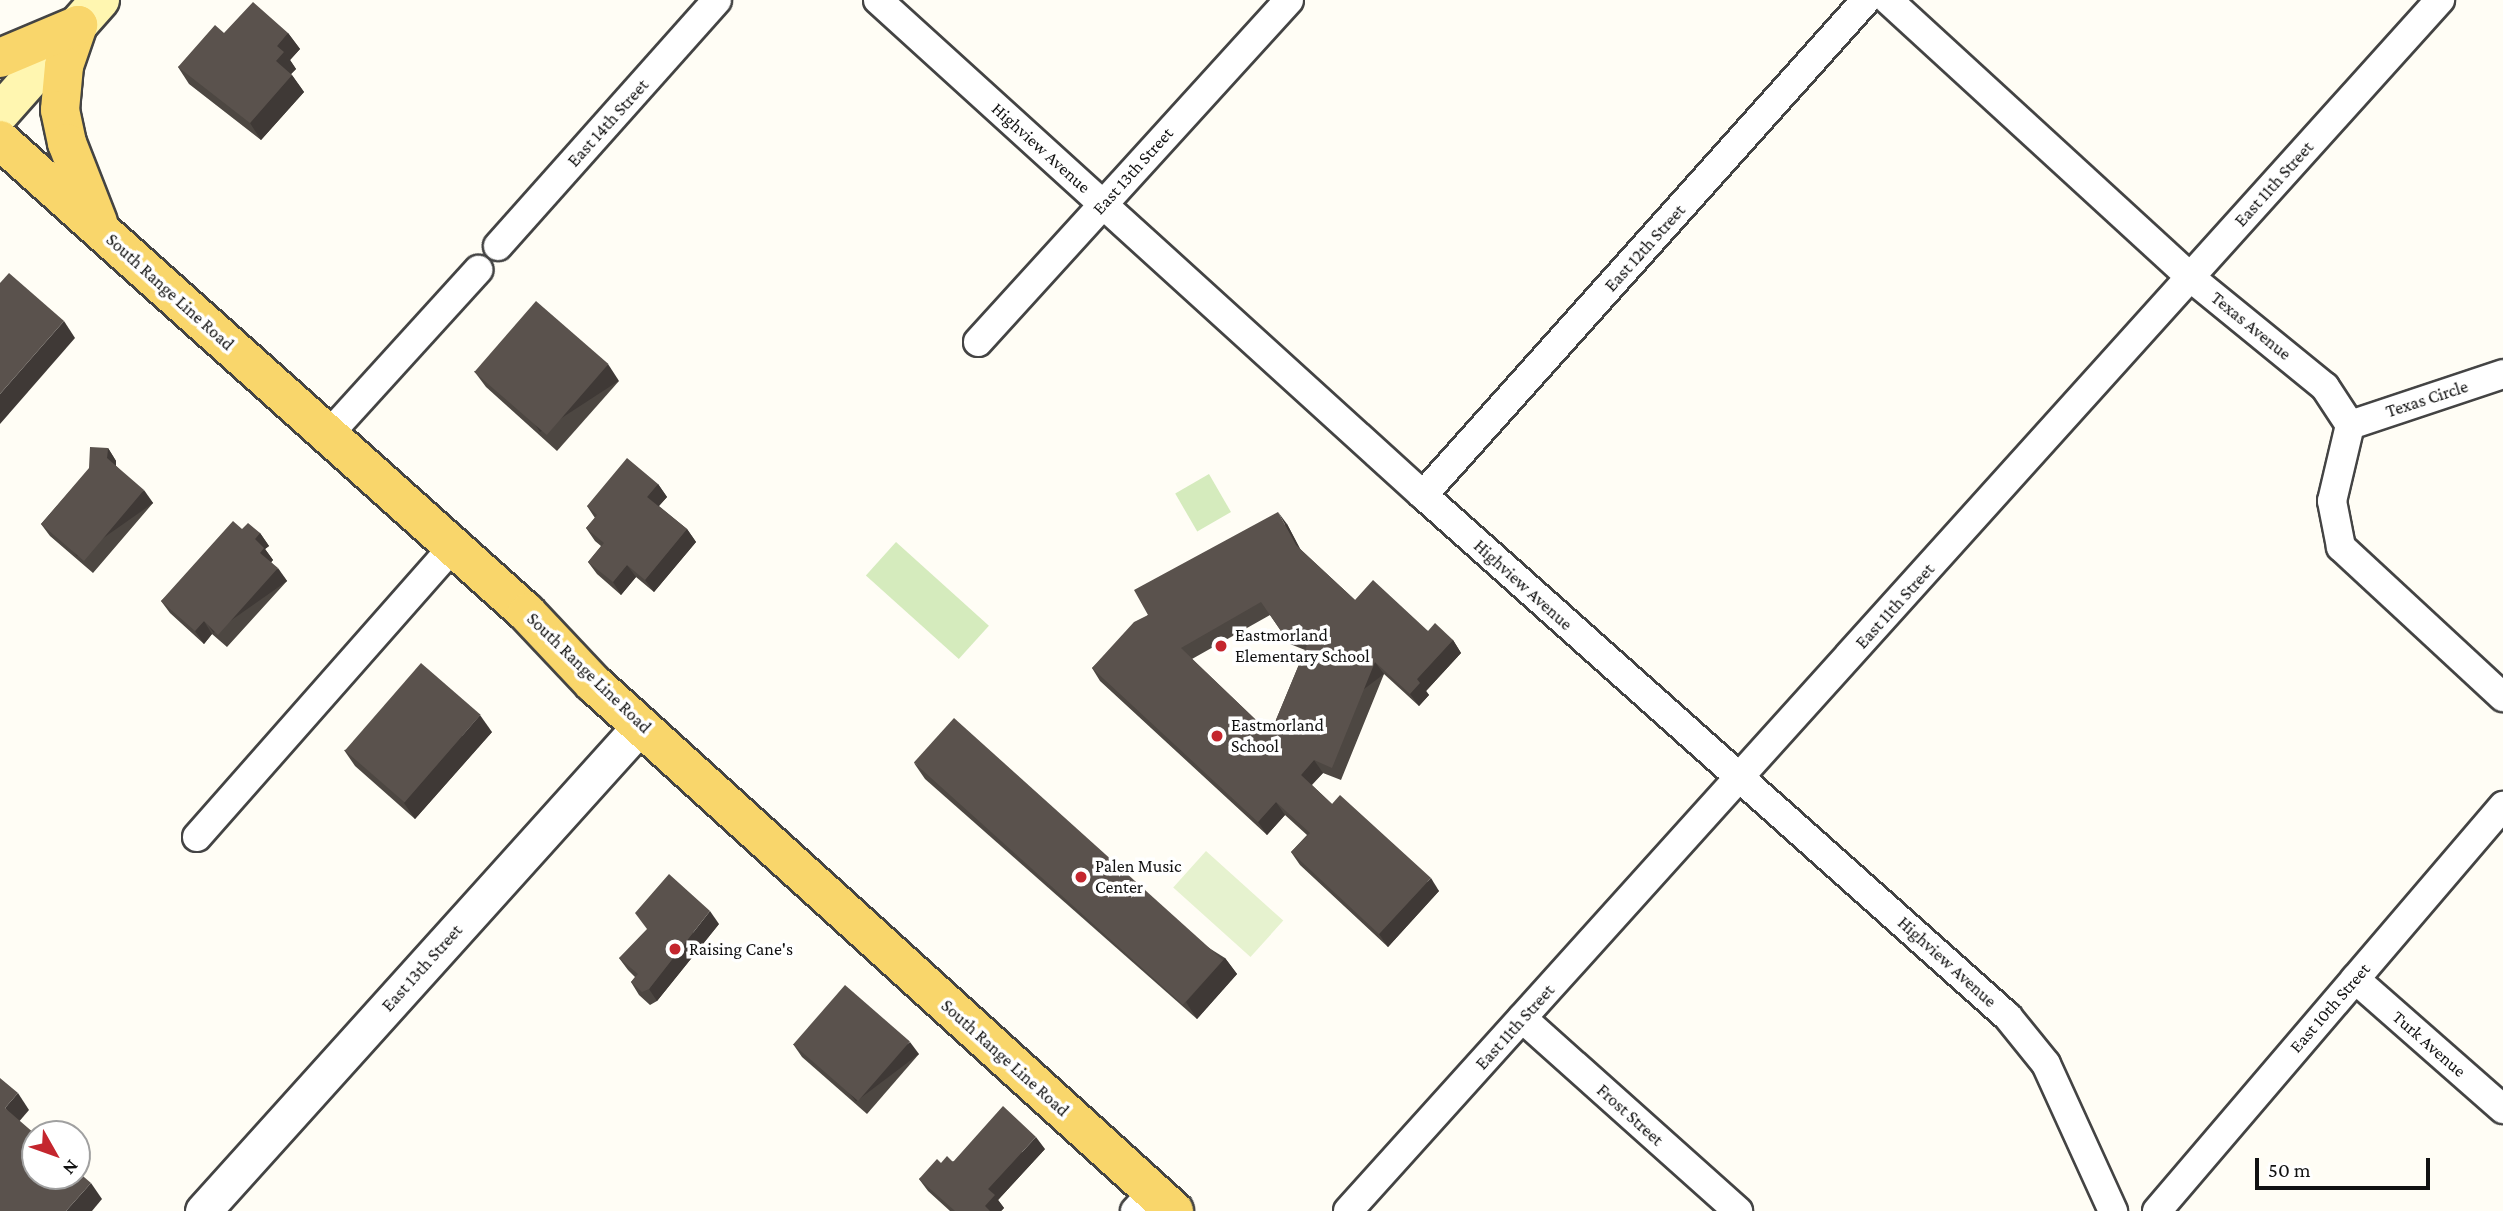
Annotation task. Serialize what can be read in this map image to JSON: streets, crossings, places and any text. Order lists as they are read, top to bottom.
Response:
{
  "streets": {
    "main road": ["South Range Line Road"],
    "street": [
      "East 14th Street",
      "Highview Avenue",
      "East 13th Street",
      "East 11th Street",
      "East 12th Street",
      "Texas Avenue",
      "Texas Circle",
      "East 10th Street",
      "Turk Avenue",
      "Frost Street"
    ]
  },
  "crossings": [
    ["Highview Avenue", "East 13th Street"],
    ["Highview Avenue", "East 11th Street"],
    ["Highview Avenue", "East 12th Street"],
    ["East 13th Street", "South Range Line Road"],
    ["East 11th Street", "Texas Avenue"],
    ["East 11th Street", "Frost Street"],
    ["Texas Avenue", "Texas Circle"],
    ["East 10th Street", "Turk Avenue"]
  ],
  "places": [
    "Eastmorland Elementary School",
    "Eastmorland School",
    "Palen Music Center",
    "Raising Cane's"
  ],
  "scale_bar": "50 m",
  "north": "bottom right"
}
